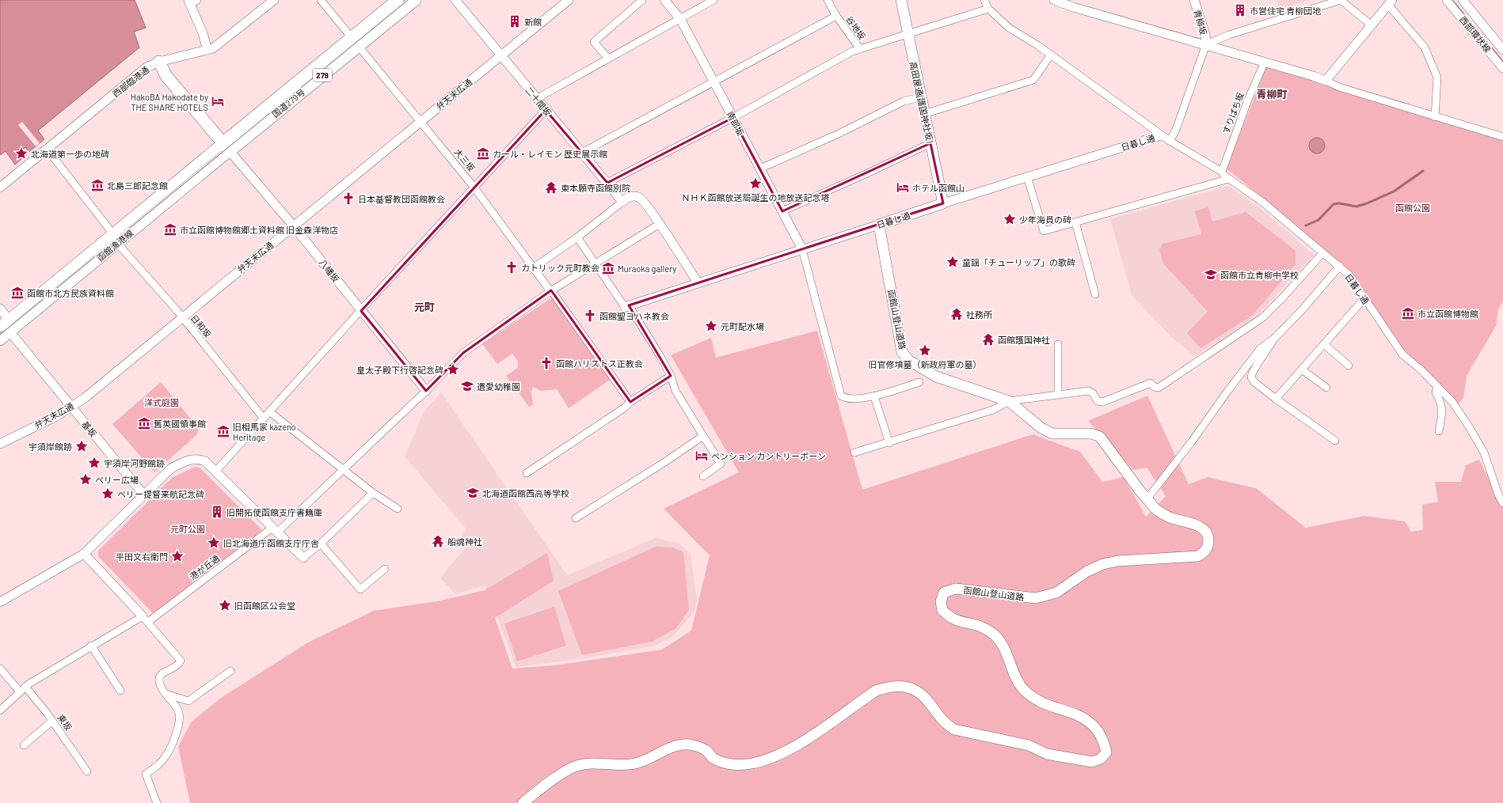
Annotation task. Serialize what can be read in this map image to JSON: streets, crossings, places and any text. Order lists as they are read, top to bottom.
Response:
{
  "streets": {
    "highway": ["279", "国道279号"],
    "main road": [
      "高田屋通(護国神社坂)",
      "日暮し通",
      "函館漁港線",
      "函館山登山道路"
    ],
    "street": [
      "青柳坂",
      "谷地坂",
      "西部環状線",
      "西部臨港通",
      "弁天末広通",
      "二十間坂",
      "すりばち坂",
      "南部坂",
      "大三坂",
      "八幡坂",
      "日和坂",
      "基坂",
      "港が丘通",
      "東坂"
    ]
  },
  "crossings": [
    ["西部臨港通", "日和坂"],
    ["弁天末広通", "二十間坂"],
    ["弁天末広通", "大三坂"],
    ["弁天末広通", "八幡坂"],
    ["弁天末広通", "日和坂"],
    ["弁天末広通", "基坂"],
    ["高田屋通(護国神社坂)", "日暮し通"],
    ["国道279号", "大三坂"],
    ["国道279号", "函館漁港線"],
    ["国道279号", "八幡坂"],
    ["すりばち坂", "日暮し通"],
    ["南部坂", "日暮し通"],
    ["日暮し通", "函館山登山道路"],
    ["大三坂", "港が丘通"],
    ["函館漁港線", "八幡坂"],
    ["函館漁港線", "日和坂"],
    ["函館漁港線", "基坂"],
    ["八幡坂", "港が丘通"],
    ["港が丘通", "東坂"]
  ],
  "districts": ["青柳町", "元町"],
  "parks": ["函館公園", "洋式庭園", "元町公園"],
  "places": {
    "building": ["市営住宅 青柳団地", "新館", "旧開拓使函館支庁書籍庫"],
    "hotel": ["HakoBA Hakodate by THE SHARE HOTELS", "ホテル函館山", "ペンション カントリーボーン"],
    "place": [
      "北海道第一歩の地碑",
      "ＮＨＫ函館放送局誕生の地放送記念塔",
      "少年海員の碑",
      "童謡「チューリップ」の歌碑",
      "元町配水場",
      "旧官修墳墓（新政府軍の墓）",
      "皇太子殿下行啓記念碑",
      "宇須岸館跡",
      "宇須岸河野館跡",
      "ペリー広場",
      "ペリー提督来航記念碑",
      "旧北海道庁函館支庁庁舎",
      "平田文右衛門",
      "旧函館区公会堂"
    ],
    "museum": [
      "カール・レイモン 歴史展示館",
      "北島三郎記念館",
      "市立函館博物館郷土資料館 旧金森洋物店",
      "Muraoka gallery",
      "函館市北方民族資料館",
      "市立函館博物館",
      "舊英國領事館",
      "旧相馬家 kazeno Heritage"
    ],
    "temple": [
      "東本願寺函館別院",
      "社務所",
      "函館護国神社",
      "船魂神社"
    ],
    "church": [
      "日本基督教団函館教会",
      "カトリック元町教会",
      "函館聖ヨハネ教会",
      "函館ハリストス正教会"
    ],
    "school or university": ["函館市立青柳中学校", "遺愛幼稚園", "北海道函館西高等学校"]
  }
}
